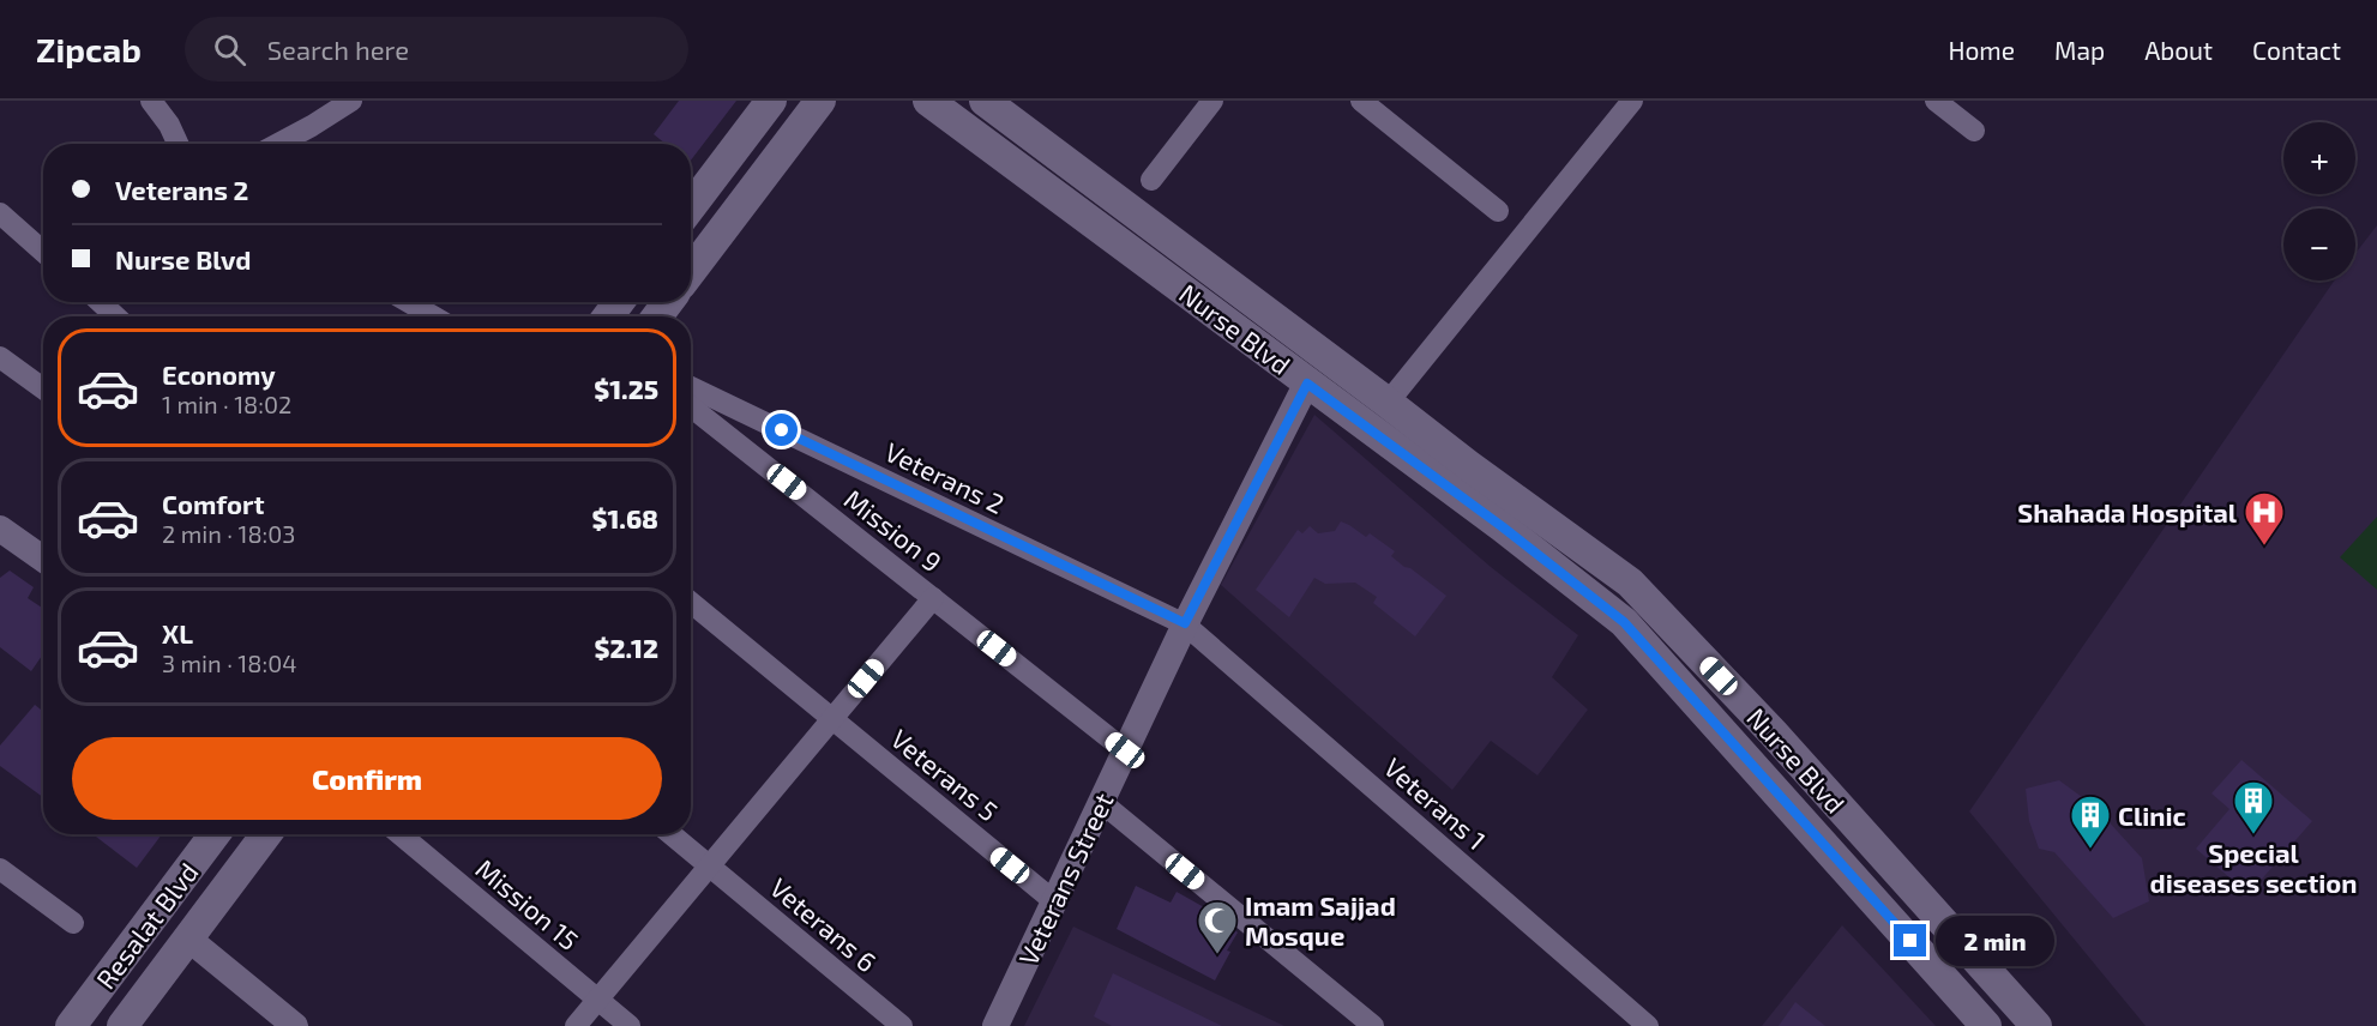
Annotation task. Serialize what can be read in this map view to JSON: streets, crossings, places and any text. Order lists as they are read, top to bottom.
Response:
{
  "streets": {
    "main road": ["Nurse Blvd", "Resalat Blvd"],
    "street": [
      "Veterans 2",
      "Mission 9",
      "Veterans 5",
      "Veterans 1",
      "Veterans Street",
      "Mission 15",
      "Veterans 6"
    ]
  },
  "crossings": [
    ["Nurse Blvd", "Veterans Street"],
    ["Veterans 2", "Veterans 1"],
    ["Veterans 2", "Veterans Street"],
    ["Mission 9", "Veterans Street"],
    ["Veterans 5", "Veterans Street"],
    ["Veterans 1", "Veterans Street"]
  ],
  "places": {
    "hospital": ["Shahada Hospital"],
    "building": ["Special diseases section", "Clinic"],
    "mosque": ["Imam Sajjad Mosque"]
  },
  "page": {
    "header": "Zipcab",
    "search": "Search here",
    "nav": [
      "Home",
      "Map",
      "About",
      "Contact"
    ],
    "map_buttons": ["+", "−"],
    "banner": ["Veterans 2", "Nurse Blvd"],
    "list": [
      {
        "name": "Economy",
        "note": "1 min · 18:02",
        "value": "$1.25"
      },
      {
        "name": "Comfort",
        "note": "2 min · 18:03",
        "value": "$1.68"
      },
      {
        "name": "XL",
        "note": "3 min · 18:04",
        "value": "$2.12"
      }
    ],
    "buttons": "Confirm",
    "bubble": "2 min"
  }
}
